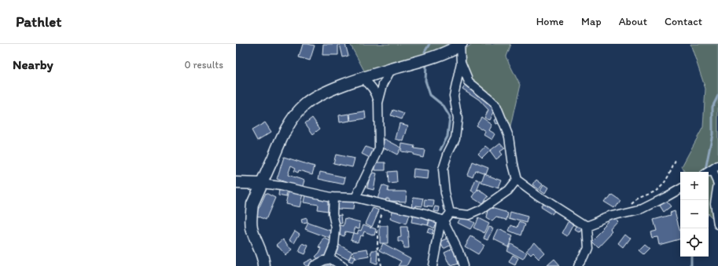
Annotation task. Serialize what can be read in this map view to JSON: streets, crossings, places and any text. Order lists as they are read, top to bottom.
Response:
{
  "page": {
    "header": "Pathlet",
    "nav": [
      "Home",
      "Map",
      "About",
      "Contact"
    ],
    "heading": ["Nearby", "0 results"],
    "map_buttons": ["+", "−"]
  }
}
